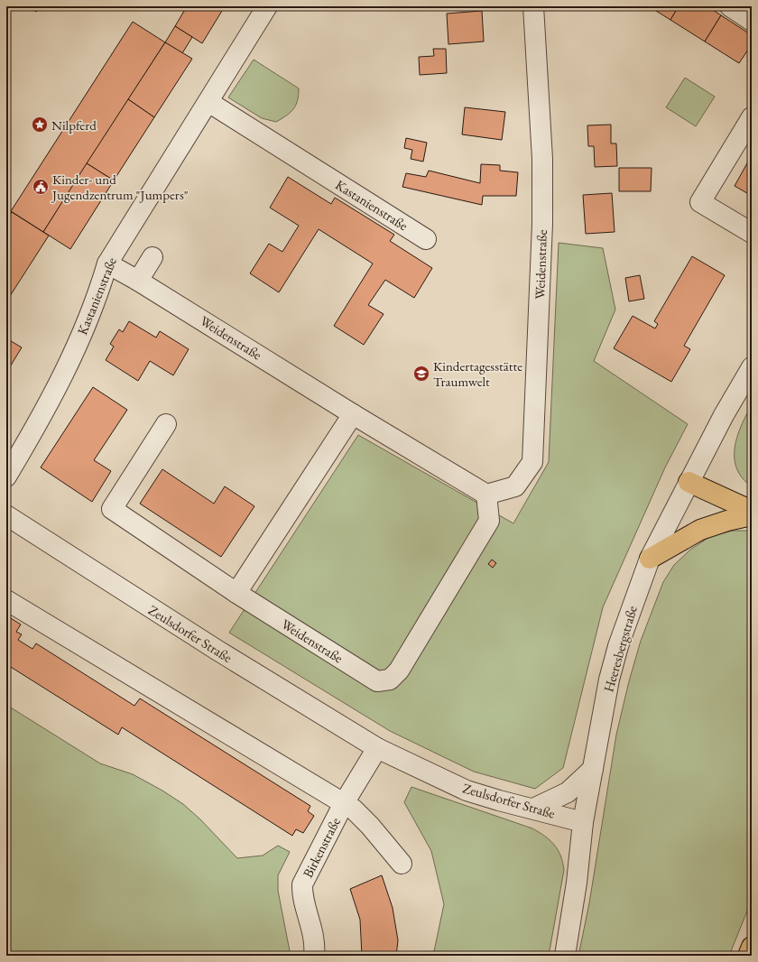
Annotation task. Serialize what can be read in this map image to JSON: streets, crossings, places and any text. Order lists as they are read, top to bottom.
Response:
{
  "streets": {
    "street": [
      "Kastanienstraße",
      "Weidenstraße",
      "Zeulsdorfer Straße",
      "Heeresbergstraße",
      "Birkenstraße"
    ]
  },
  "crossings": [
    ["Kastanienstraße", "Weidenstraße"],
    ["Zeulsdorfer Straße", "Heeresbergstraße"]
  ],
  "places": {
    "place": ["Nilpferd"],
    "public building": ["Kinder- und Jugendzentrum \"Jumpers\""],
    "school or university": ["Kindertagesstätte Traumwelt"]
  }
}
